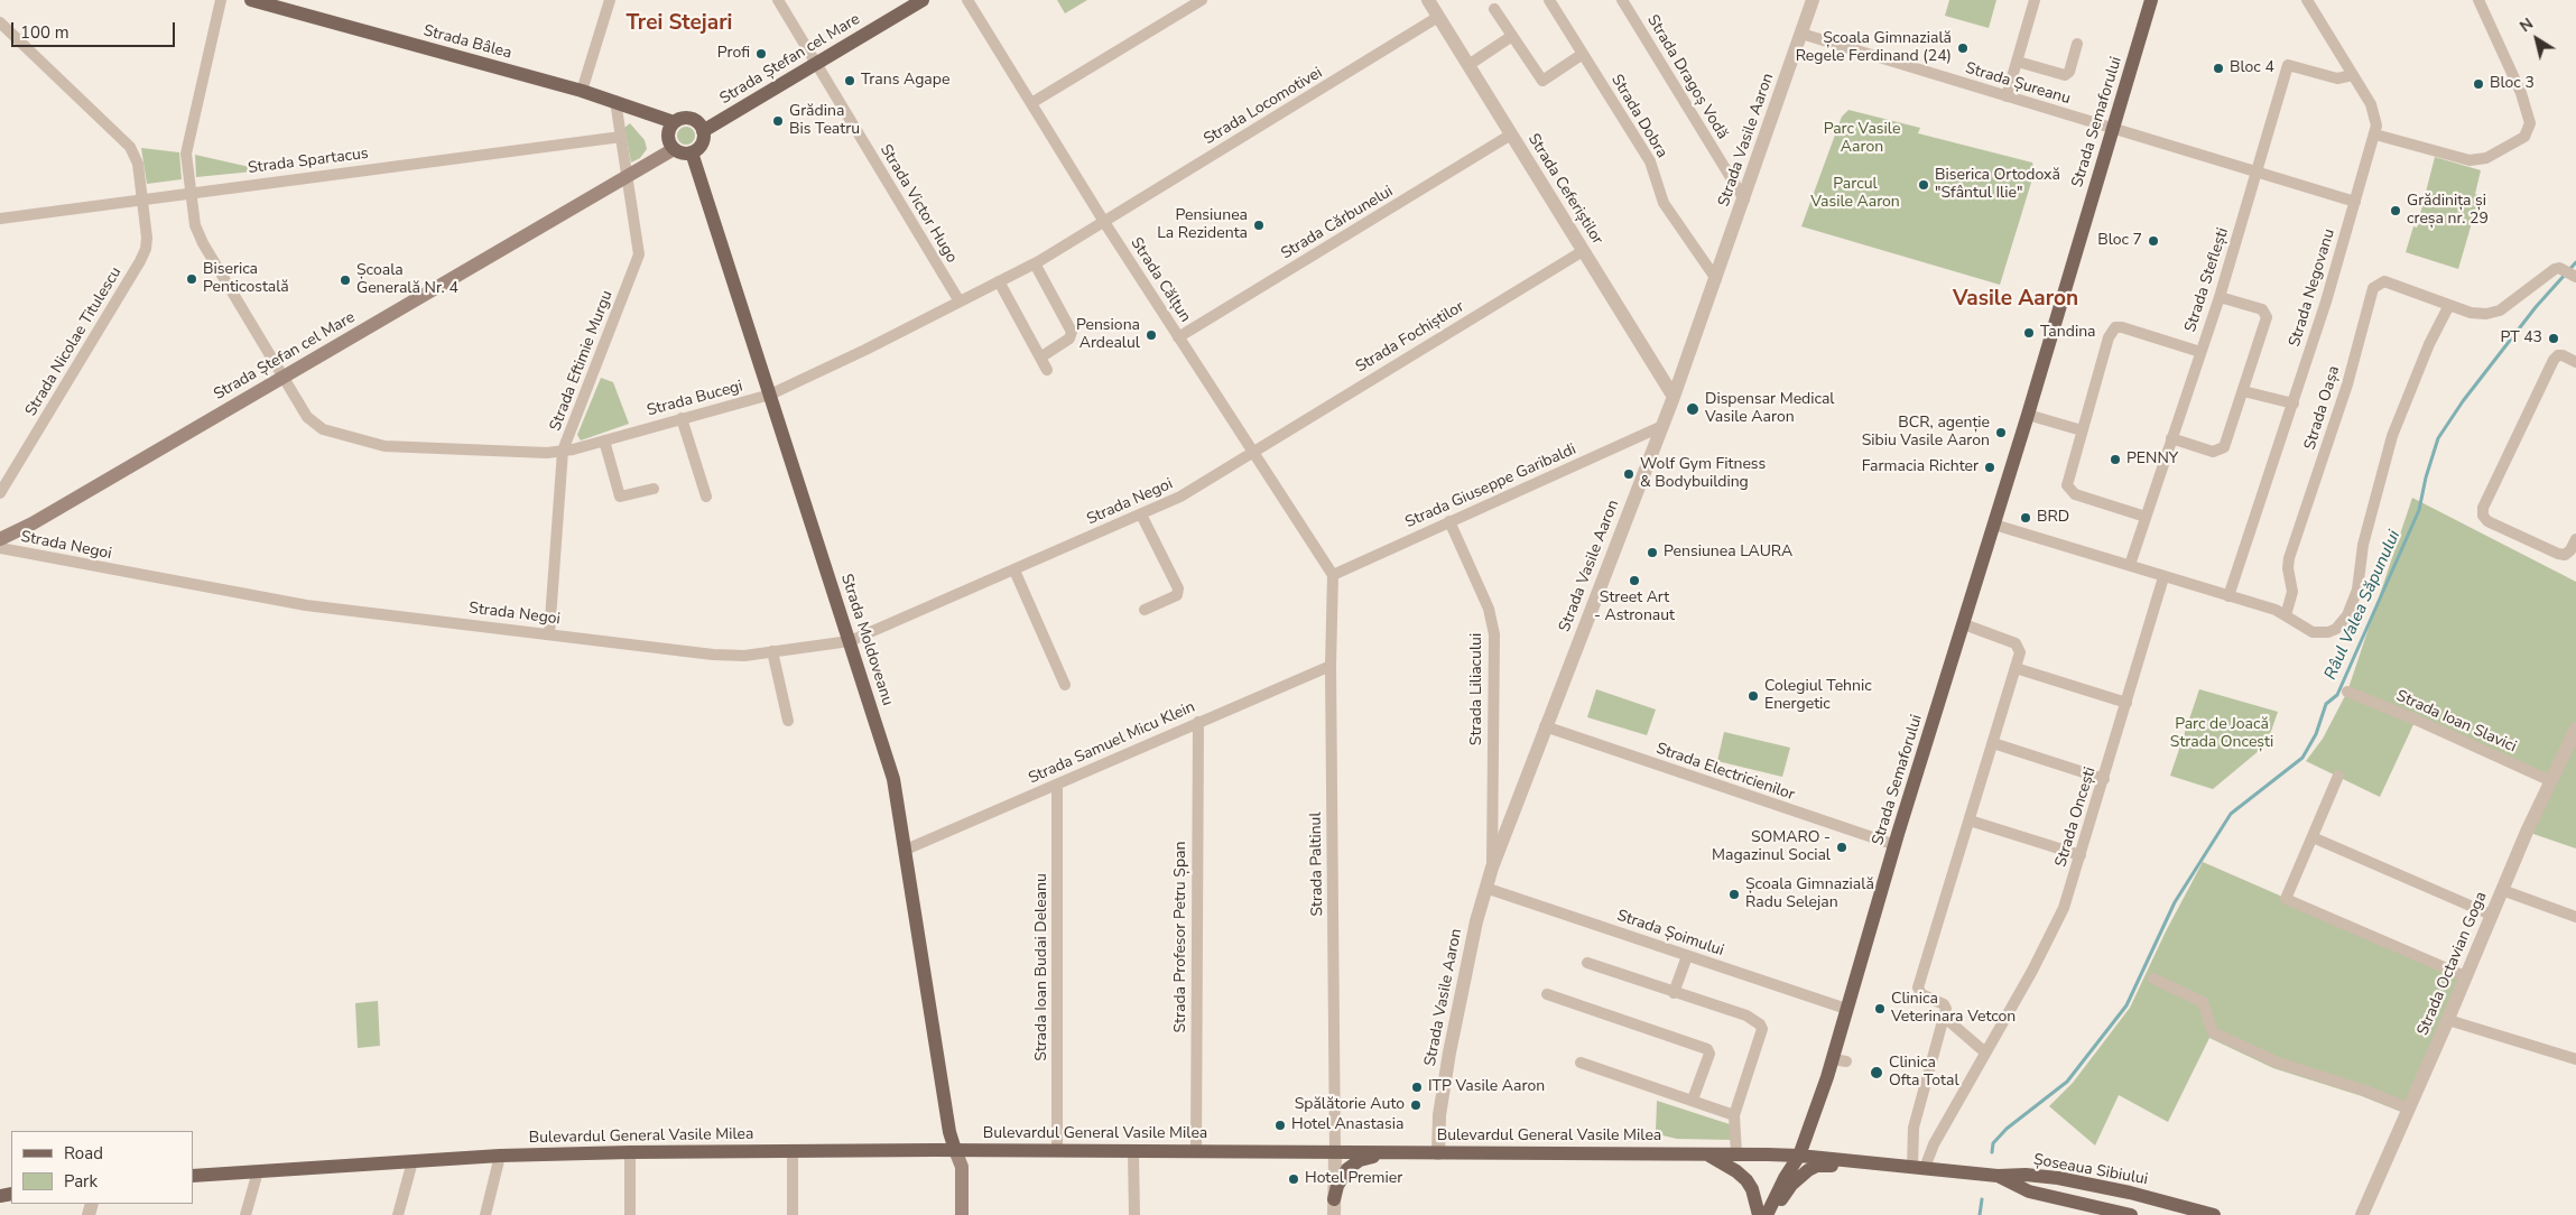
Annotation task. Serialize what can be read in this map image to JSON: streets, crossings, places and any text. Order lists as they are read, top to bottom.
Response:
{
  "streets": {
    "main road": [
      "Strada Bâlea",
      "Strada Ștefan cel Mare",
      "Strada Semaforului",
      "Strada Moldoveanu",
      "Bulevardul General Vasile Milea",
      "Șoseaua Sibiului"
    ],
    "street": [
      "Strada Dragoș Vodă",
      "Strada Șureanu",
      "Strada Locomotivei",
      "Strada Dobra",
      "Strada Vasile Aaron",
      "Strada Spartacus",
      "Strada Ceferiștilor",
      "Strada Victor Hugo",
      "Strada Cărbunelui",
      "Strada Călțun",
      "Strada Steflești",
      "Strada Negovanu",
      "Strada Fochiștilor",
      "Strada Nicolae Titulescu",
      "Strada Eftimie Murgu",
      "Strada Bucegi",
      "Strada Oașa",
      "Strada Giuseppe Garibaldi",
      "Strada Negoi",
      "Strada Liliacului",
      "Strada Ioan Slavici",
      "Strada Samuel Micu Klein",
      "Strada Electricienilor",
      "Strada Oncești",
      "Strada Paltinul",
      "Strada Șoimului",
      "Strada Profesor Petru Șpan",
      "Strada Octavian Goga",
      "Strada Ioan Budai Deleanu"
    ]
  },
  "crossings": [
    ["Strada Bâlea", "Strada Ștefan cel Mare"],
    ["Strada Bâlea", "Strada Eftimie Murgu"],
    ["Strada Bâlea", "Strada Moldoveanu"],
    ["Strada Ștefan cel Mare", "Strada Victor Hugo"],
    ["Strada Ștefan cel Mare", "Strada Eftimie Murgu"],
    ["Strada Ștefan cel Mare", "Strada Bucegi"],
    ["Strada Ștefan cel Mare", "Strada Moldoveanu"],
    ["Strada Dragoș Vodă", "Strada Vasile Aaron"],
    ["Strada Șureanu", "Strada Semaforului"],
    ["Strada Șureanu", "Strada Vasile Aaron"],
    ["Strada Șureanu", "Strada Steflești"],
    ["Strada Șureanu", "Strada Negovanu"],
    ["Strada Locomotivei", "Strada Ceferiștilor"],
    ["Strada Locomotivei", "Strada Călțun"],
    ["Strada Locomotivei", "Strada Bucegi"],
    ["Strada Dobra", "Strada Vasile Aaron"],
    ["Strada Semaforului", "Strada Electricienilor"],
    ["Strada Semaforului", "Strada Șoimului"],
    ["Strada Semaforului", "Bulevardul General Vasile Milea"],
    ["Strada Vasile Aaron", "Strada Ceferiștilor"],
    ["Strada Vasile Aaron", "Strada Giuseppe Garibaldi"],
    ["Strada Vasile Aaron", "Strada Liliacului"],
    ["Strada Vasile Aaron", "Strada Electricienilor"],
    ["Strada Vasile Aaron", "Strada Șoimului"],
    ["Strada Vasile Aaron", "Bulevardul General Vasile Milea"],
    ["Strada Spartacus", "Strada Nicolae Titulescu"],
    ["Strada Spartacus", "Strada Eftimie Murgu"],
    ["Strada Spartacus", "Strada Bucegi"],
    ["Strada Ceferiștilor", "Strada Cărbunelui"],
    ["Strada Ceferiștilor", "Strada Fochiștilor"],
    ["Strada Victor Hugo", "Strada Bucegi"],
    ["Strada Cărbunelui", "Strada Călțun"],
    ["Strada Călțun", "Strada Fochiștilor"],
    ["Strada Călțun", "Strada Bucegi"],
    ["Strada Călțun", "Strada Giuseppe Garibaldi"],
    ["Strada Călțun", "Strada Negoi"],
    ["Strada Călțun", "Strada Paltinul"],
    ["Strada Steflești", "Strada Negovanu"],
    ["Strada Fochiștilor", "Strada Negoi"],
    ["Strada Eftimie Murgu", "Strada Bucegi"],
    ["Strada Eftimie Murgu", "Strada Negoi"],
    ["Strada Bucegi", "Strada Moldoveanu"],
    ["Strada Giuseppe Garibaldi", "Strada Liliacului"],
    ["Strada Giuseppe Garibaldi", "Strada Paltinul"],
    ["Strada Negoi", "Strada Moldoveanu"],
    ["Strada Moldoveanu", "Strada Samuel Micu Klein"],
    ["Strada Moldoveanu", "Bulevardul General Vasile Milea"],
    ["Strada Ioan Slavici", "Strada Octavian Goga"],
    ["Strada Samuel Micu Klein", "Strada Paltinul"],
    ["Strada Samuel Micu Klein", "Strada Profesor Petru Șpan"],
    ["Strada Samuel Micu Klein", "Strada Ioan Budai Deleanu"],
    ["Strada Oncești", "Bulevardul General Vasile Milea"],
    ["Strada Paltinul", "Bulevardul General Vasile Milea"],
    ["Strada Profesor Petru Șpan", "Bulevardul General Vasile Milea"],
    ["Strada Ioan Budai Deleanu", "Bulevardul General Vasile Milea"],
    ["Bulevardul General Vasile Milea", "Șoseaua Sibiului"]
  ],
  "districts": ["Trei Stejari", "Vasile Aaron"],
  "water": ["Râul Valea Săpunului"],
  "parks": ["Parc Vasile Aaron", "Parcul Vasile Aaron", "Parc de Joacă Strada Oncești"],
  "places": [
    "Școala Gimnazială Regele Ferdinand (24)",
    "Profi",
    "Bloc 4",
    "Trans Agape",
    "Bloc 3",
    "Grădina Bis Teatru",
    "Biserica Ortodoxă \"Sfântul Ilie\"",
    "Grădinița și creșa nr. 29",
    "Pensiunea La Rezidenta",
    "Bloc 7",
    "Biserica Penticostală",
    "Școala Generală Nr. 4",
    "Tandina",
    "Pensiona Ardealul",
    "PT 43",
    "Dispensar Medical Vasile Aaron",
    "BCR, agenție Sibiu Vasile Aaron",
    "PENNY",
    "Farmacia Richter",
    "Wolf Gym Fitness & Bodybuilding",
    "BRD",
    "Pensiunea LAURA",
    "Street Art - Astronaut",
    "Colegiul Tehnic Energetic",
    "SOMARO - Magazinul Social",
    "Școala Gimnazială Radu Selejan",
    "Clinica Veterinara Vetcon",
    "Clinica Ofta Total",
    "ITP Vasile Aaron",
    "Spălătorie Auto",
    "Hotel Anastasia",
    "Hotel Premier"
  ],
  "legend": ["Road", "Park"],
  "scale_bar": "100 m",
  "north": "top left"
}
